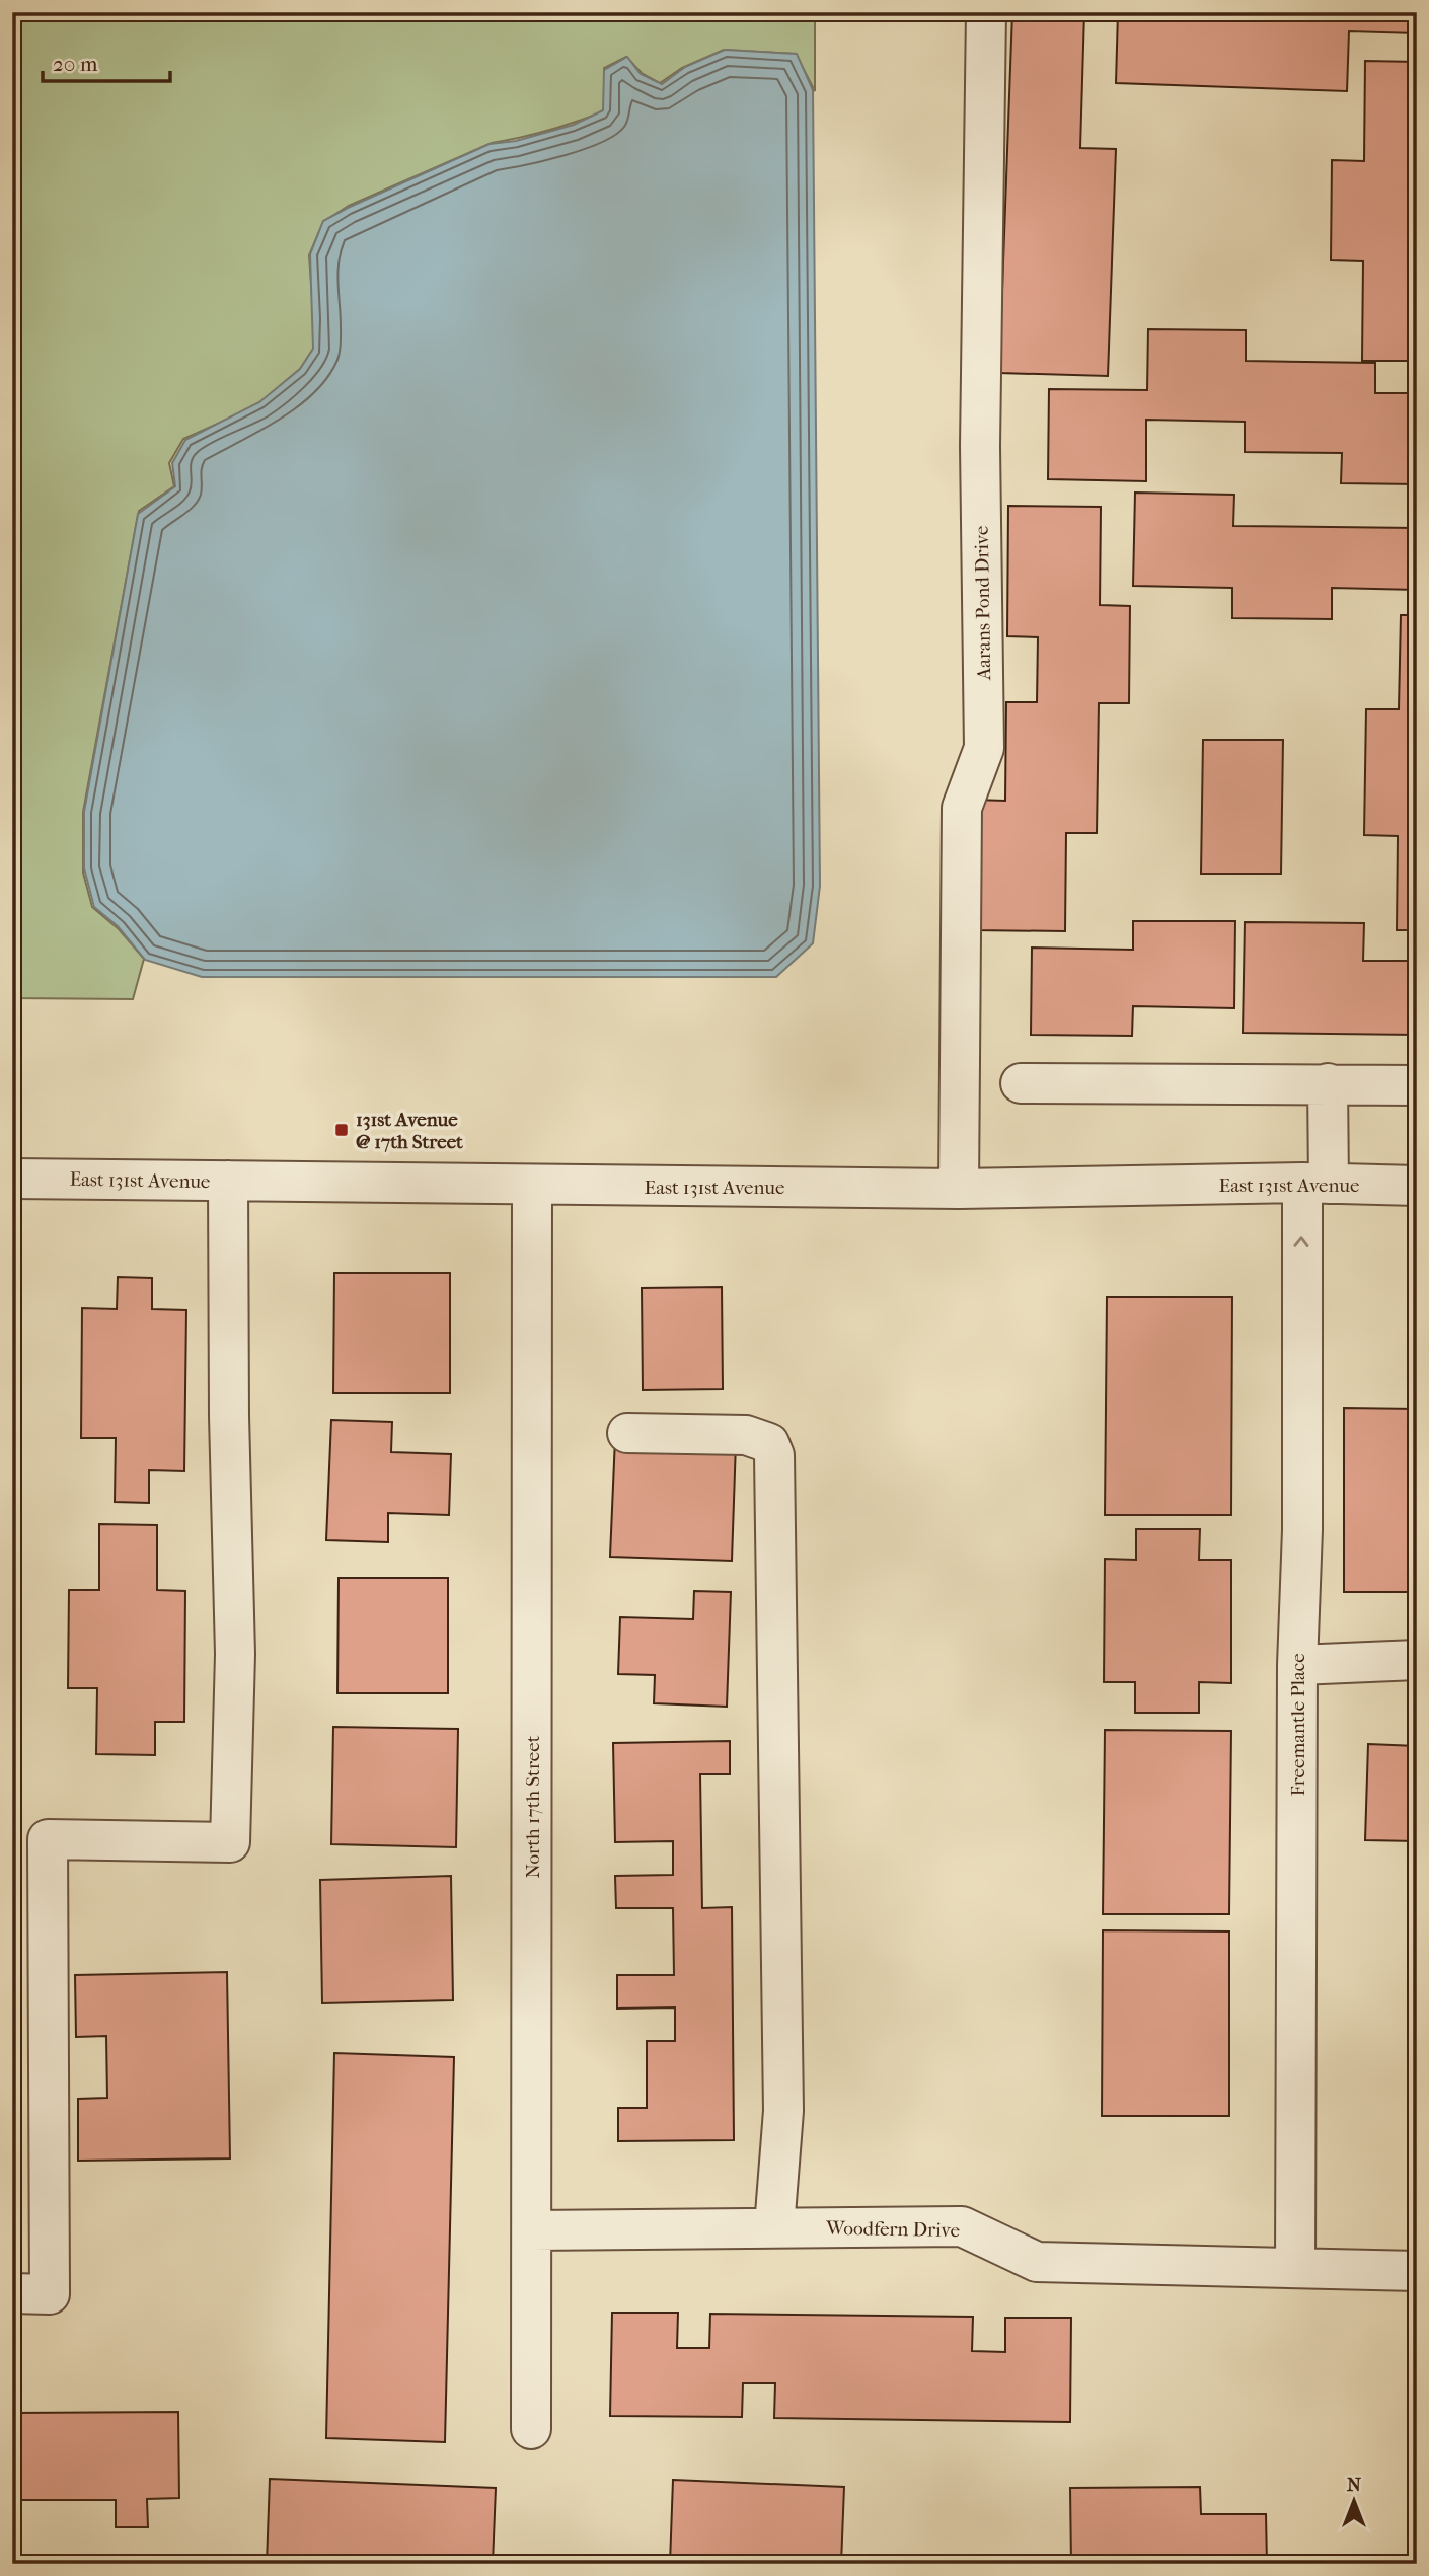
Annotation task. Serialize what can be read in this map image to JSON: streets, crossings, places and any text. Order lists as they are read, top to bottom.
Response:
{
  "streets": {
    "street": [
      "Aarans Pond Drive",
      "East 131st Avenue",
      "Freemantle Place",
      "North 17th Street",
      "Woodfern Drive"
    ]
  },
  "crossings": [
    ["Aarans Pond Drive", "East 131st Avenue"],
    ["East 131st Avenue", "Freemantle Place"],
    ["East 131st Avenue", "North 17th Street"],
    ["Freemantle Place", "Woodfern Drive"],
    ["North 17th Street", "Woodfern Drive"]
  ],
  "one_way": ["Freemantle Place"],
  "places": {
    "transit": ["131st Avenue @ 17th Street"]
  },
  "scale_bar": "20 m",
  "north": "top"
}
